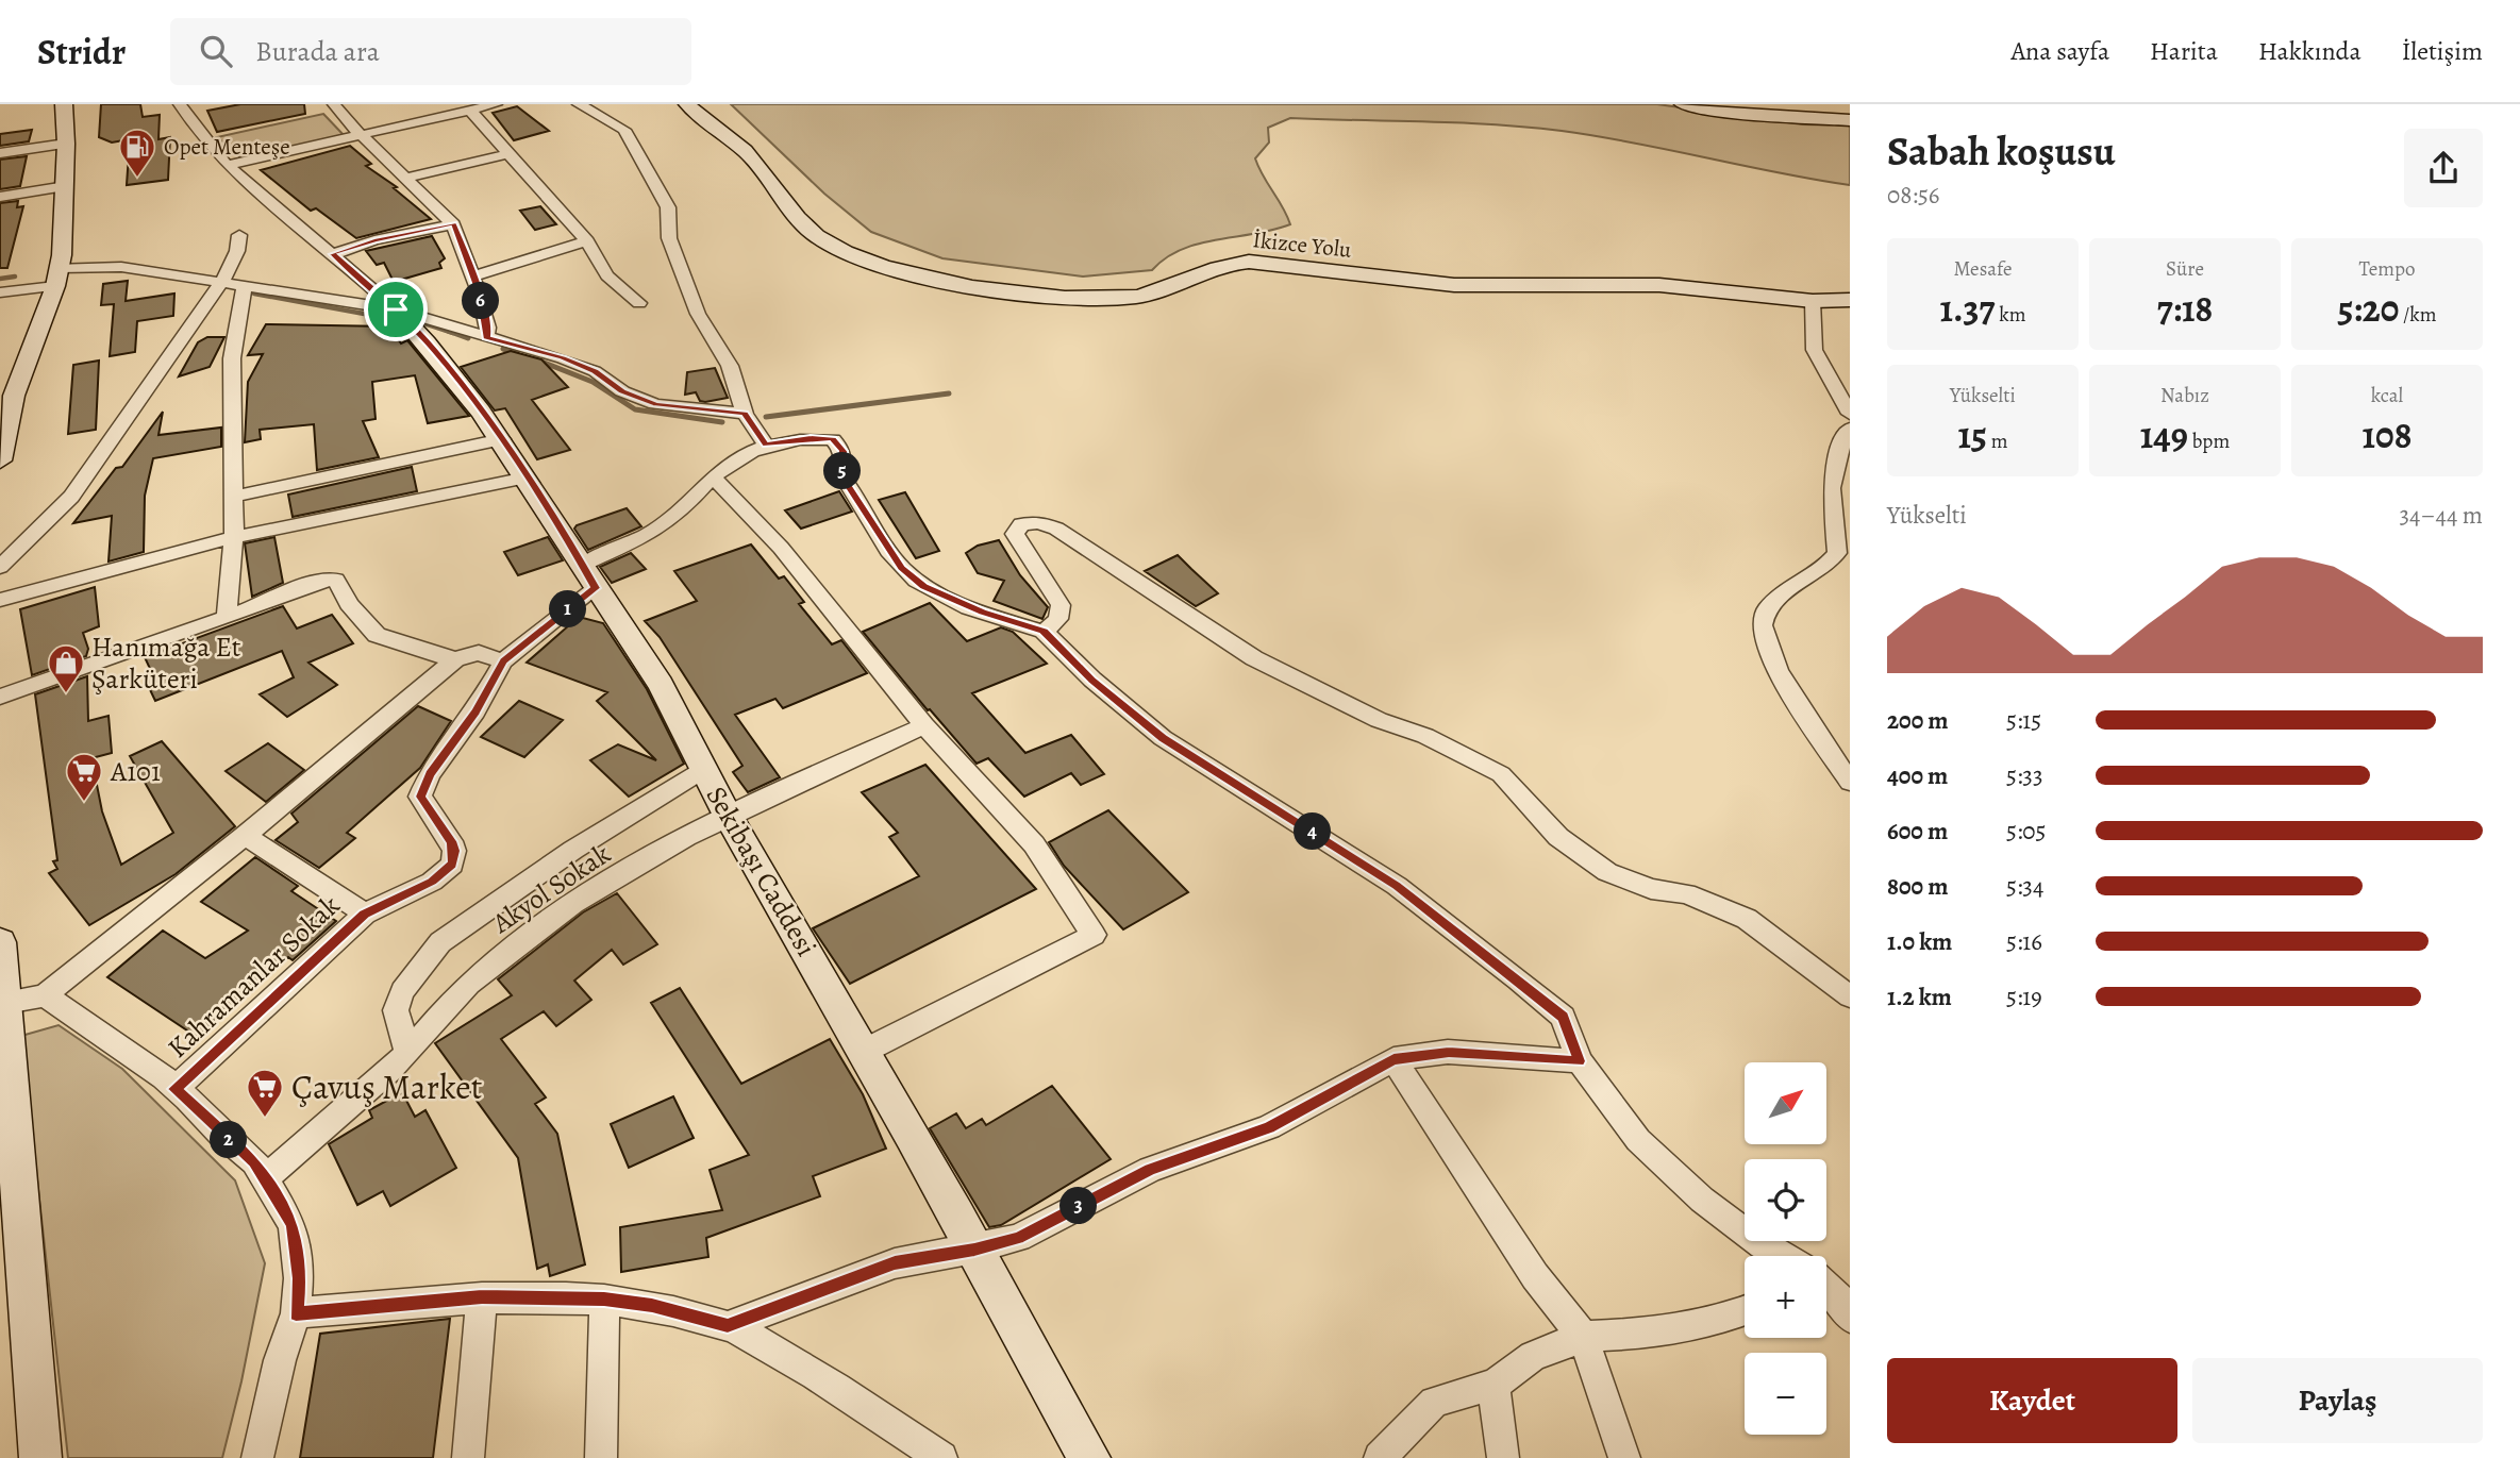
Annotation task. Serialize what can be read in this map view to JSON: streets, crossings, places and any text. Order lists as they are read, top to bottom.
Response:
{
  "streets": {
    "street": [
      "İkizce Yolu",
      "Sekibaşı Caddesi",
      "Akyol Sokak",
      "Kahramanlar Sokak"
    ]
  },
  "crossings": [
    ["Sekibaşı Caddesi", "Akyol Sokak"],
    ["Sekibaşı Caddesi", "Kahramanlar Sokak"]
  ],
  "places": {
    "fuel station": ["Opet Menteşe"],
    "shop": ["Hanımağa Et Şarküteri"],
    "supermarket": ["A101", "Çavuş Market"]
  },
  "north": "top right",
  "page": {
    "header": "Stridr",
    "search": "Burada ara",
    "nav": [
      "Ana sayfa",
      "Harita",
      "Hakkında",
      "İletişim"
    ],
    "heading": ["Sabah koşusu", "08:56"],
    "stats": [
      ["Mesafe", "1.37 km"],
      ["Süre", "7:18"],
      ["Tempo", "5:20 /km"],
      ["Yükselti", "15 m"],
      ["Nabız", "149 bpm"],
      ["kcal", "108"]
    ],
    "pins": [
      "6",
      "5",
      "1",
      "4",
      "2",
      "3"
    ],
    "chart": ["Yükselti", "34–44 m"],
    "list": [
      {
        "name": "200 m",
        "note": "5:15"
      },
      {
        "name": "400 m",
        "note": "5:33"
      },
      {
        "name": "600 m",
        "note": "5:05"
      },
      {
        "name": "800 m",
        "note": "5:34"
      },
      {
        "name": "1.0 km",
        "note": "5:16"
      },
      {
        "name": "1.2 km",
        "note": "5:19"
      }
    ],
    "map_buttons": ["+", "−"],
    "buttons": ["Kaydet", "Paylaş"]
  }
}
